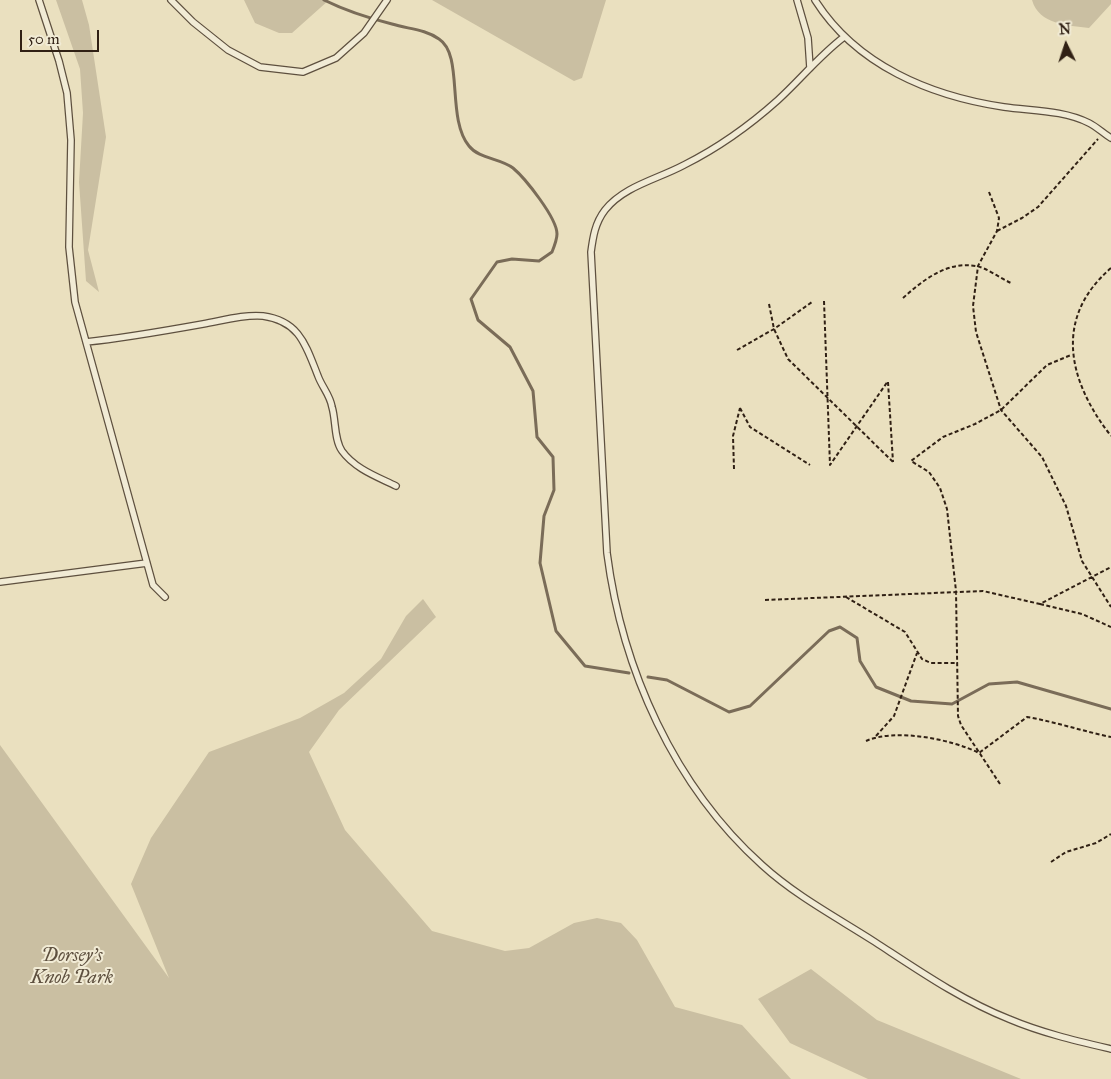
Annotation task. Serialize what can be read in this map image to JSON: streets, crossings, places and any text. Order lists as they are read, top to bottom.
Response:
{
  "parks": ["Dorsey's Knob Park"],
  "scale_bar": "50 m",
  "north": "top"
}
